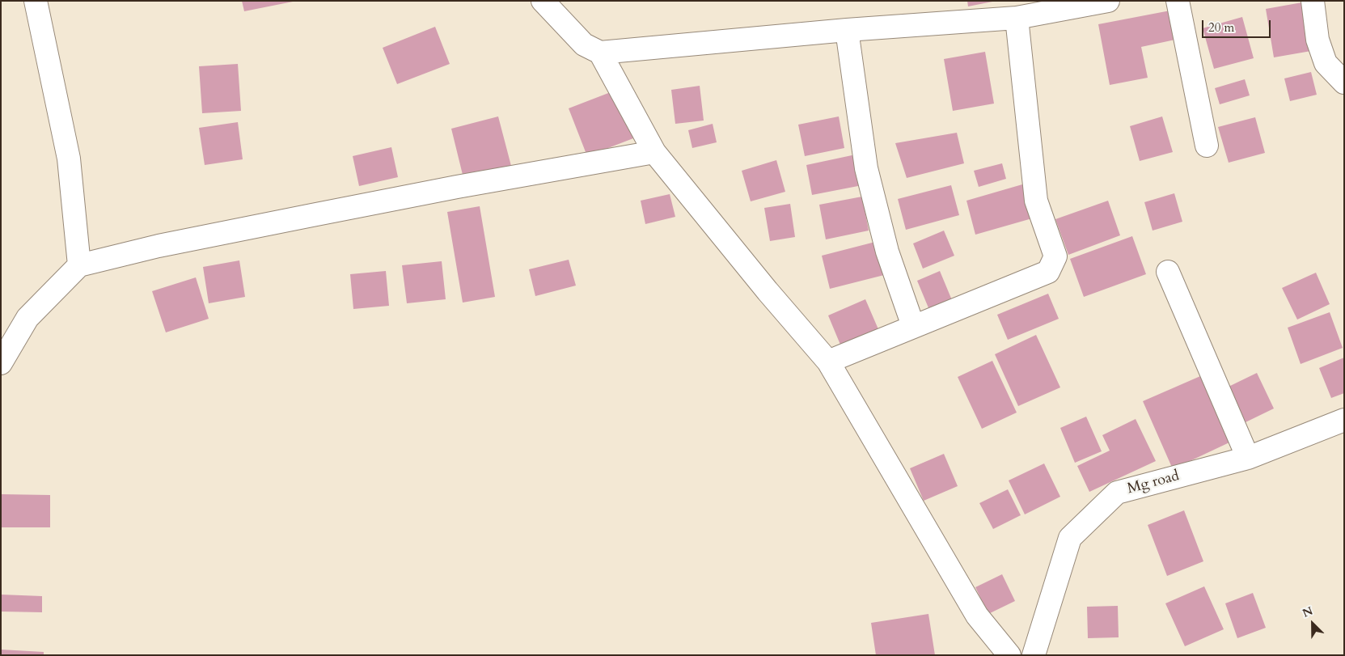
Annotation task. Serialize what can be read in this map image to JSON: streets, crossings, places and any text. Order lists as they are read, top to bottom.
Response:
{
  "streets": {
    "street": ["Mg road"]
  },
  "scale_bar": "20 m",
  "north": "top left"
}
